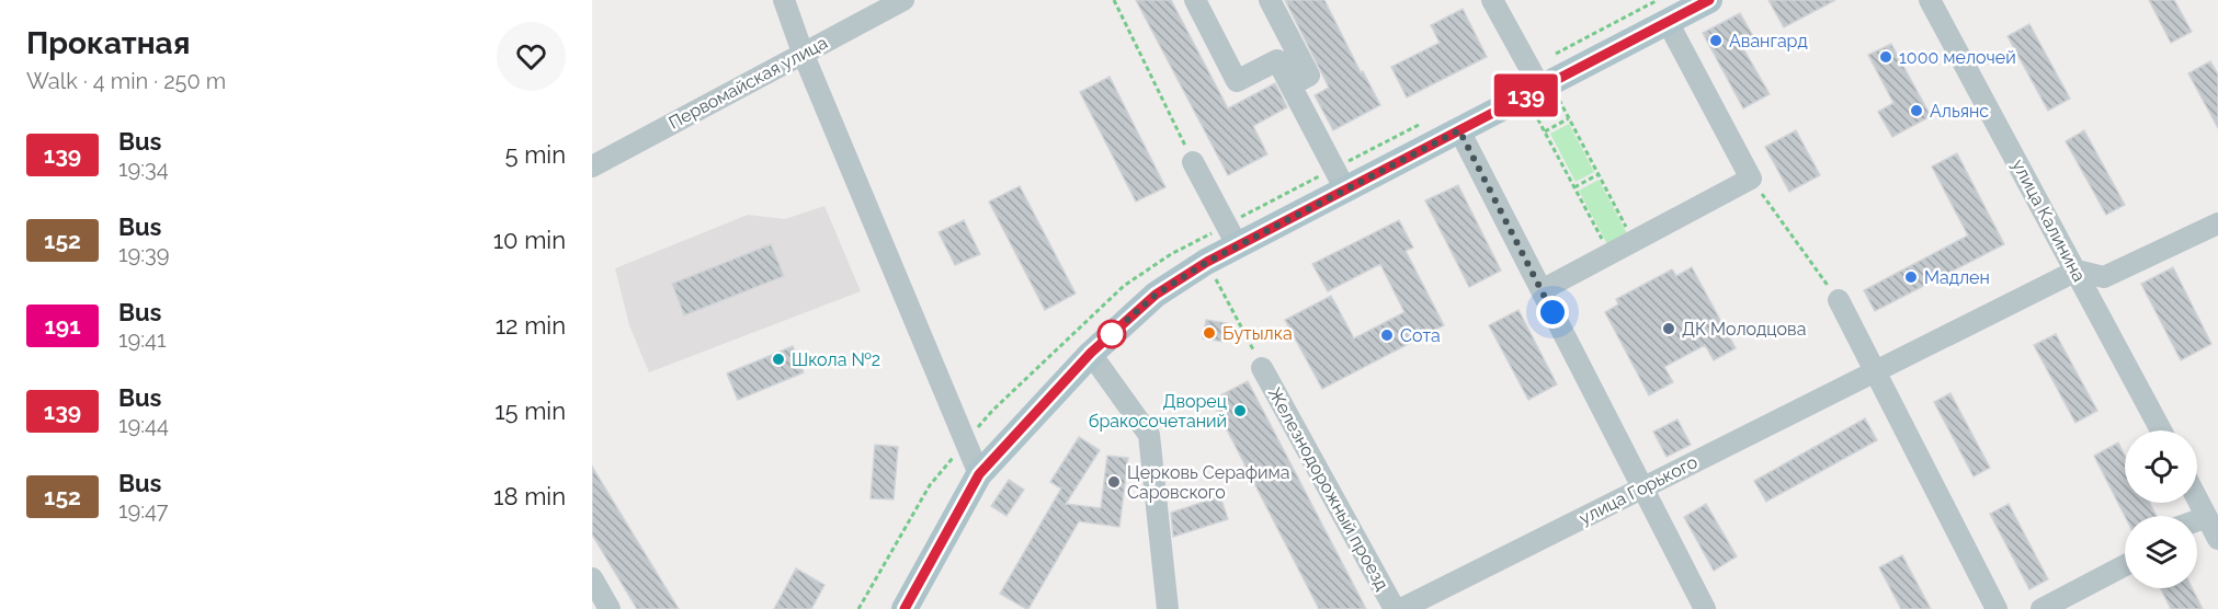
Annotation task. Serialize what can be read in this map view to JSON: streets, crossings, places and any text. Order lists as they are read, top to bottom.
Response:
{
  "streets": {
    "street": [
      "Первомайская улица",
      "улица Калинина",
      "Железнодорожный проезд",
      "улица Горького"
    ]
  },
  "crossings": [
    ["улица Калинина", "улица Горького"]
  ],
  "places": [
    "Авангард",
    "1000 мелочей",
    "Альянс",
    "Мадлен",
    "ДК Молодцова",
    "Бутылка",
    "Сота",
    "Школа №2",
    "Дворец бракосочетаний",
    "Церковь Серафима Саровского"
  ],
  "lines": ["bus line 139"],
  "page": {
    "heading": ["Прокатная", "Walk · 4 min · 250 m"],
    "on_map": "139",
    "list": [
      {
        "mark": "139",
        "name": "Bus",
        "note": "19:34",
        "value": "5 min"
      },
      {
        "mark": "152",
        "name": "Bus",
        "note": "19:39",
        "value": "10 min"
      },
      {
        "mark": "191",
        "name": "Bus",
        "note": "19:41",
        "value": "12 min"
      },
      {
        "mark": "139",
        "name": "Bus",
        "note": "19:44",
        "value": "15 min"
      },
      {
        "mark": "152",
        "name": "Bus",
        "note": "19:47",
        "value": "18 min"
      }
    ]
  }
}
